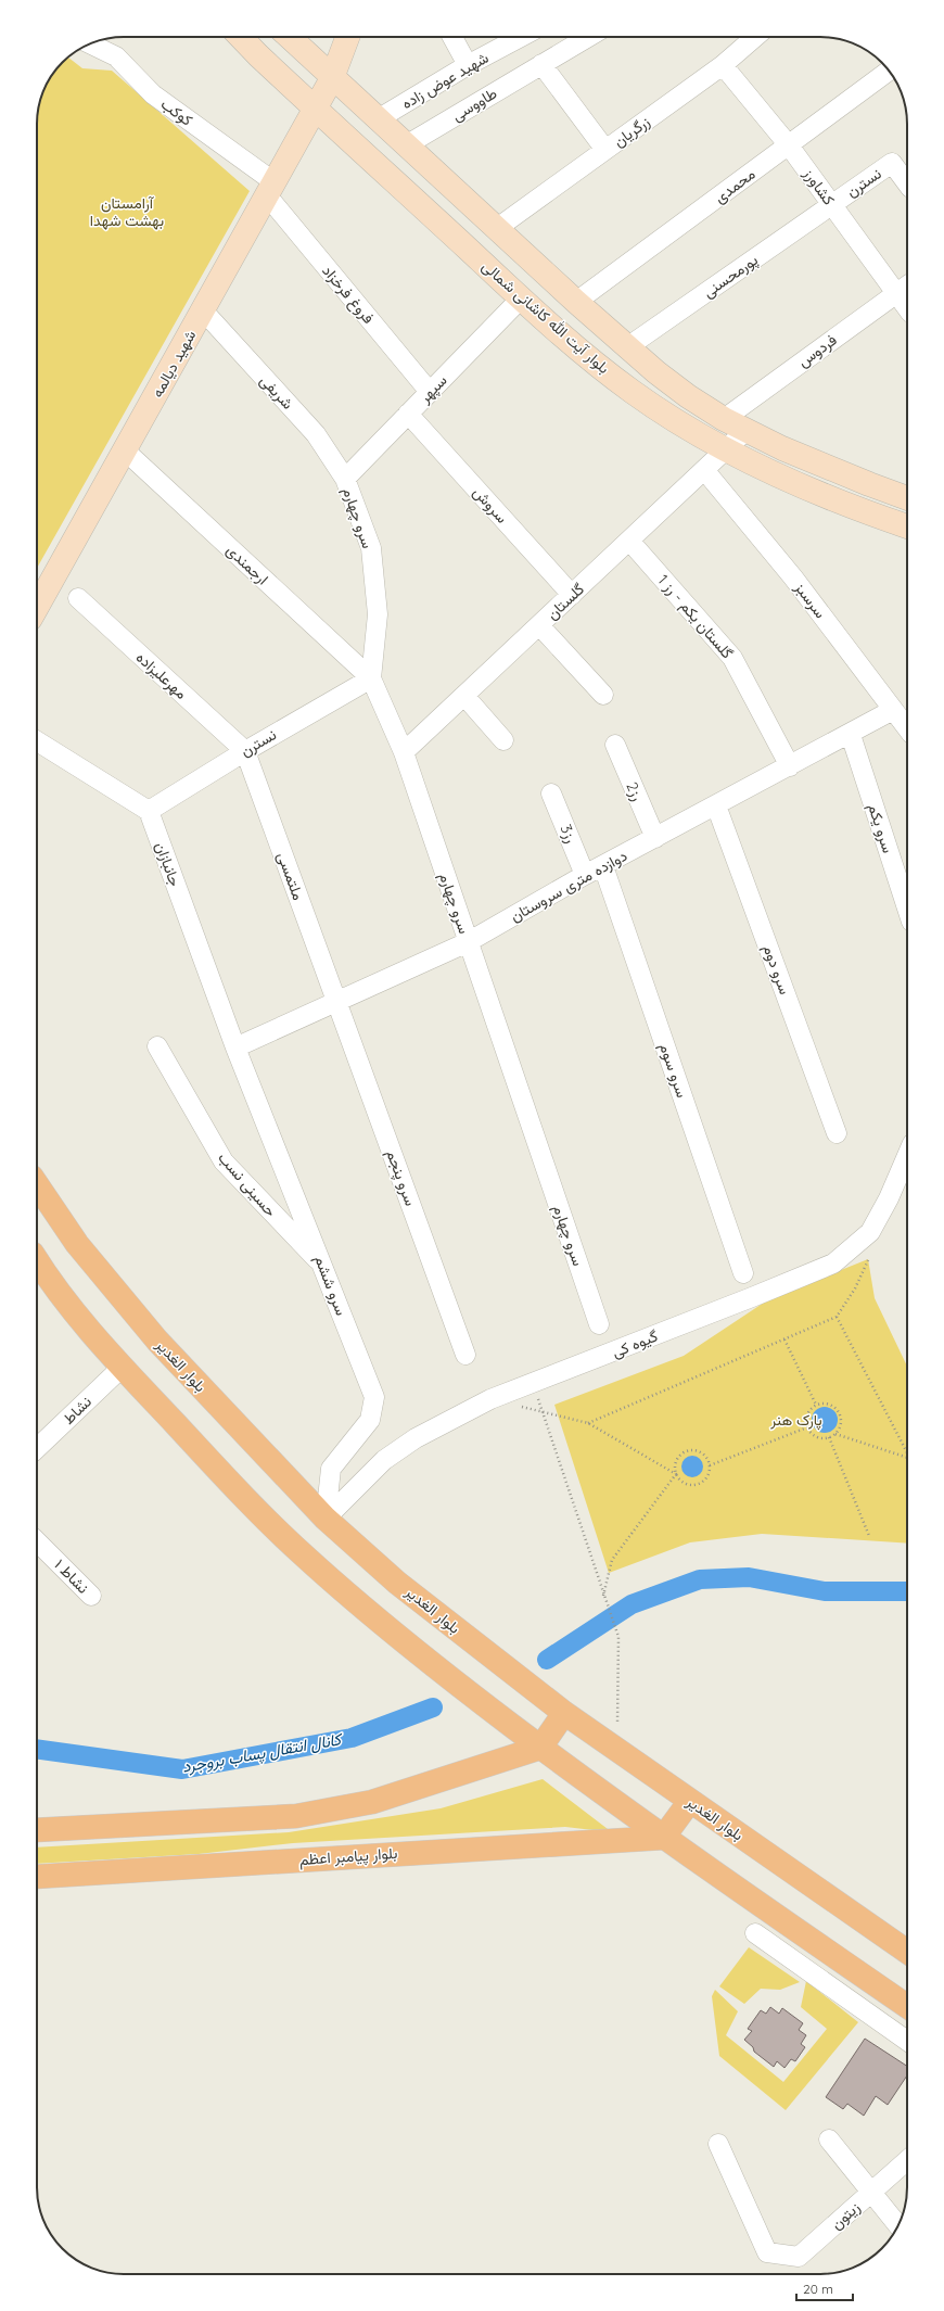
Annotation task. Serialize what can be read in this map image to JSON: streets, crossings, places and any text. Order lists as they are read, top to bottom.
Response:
{
  "streets": {
    "main road": [
      "بلوار آیت الله کاشانی شمالی",
      "شهید دیالمه",
      "بلوار الغدیر",
      "بلوار پیامبر اعظم"
    ],
    "street": [
      "شهید عوض زاده",
      "طاووسی",
      "کوکب",
      "زرگریان",
      "نسترن",
      "محمدی",
      "کشاورز",
      "پورمحسنی",
      "فروغ فرخزاد",
      "فردوس",
      "سپهر",
      "شریفی",
      "سروش",
      "سرو چهارم",
      "ارجمندی",
      "سرسبز",
      "گلستان",
      "گلستان یکم - رز 1",
      "مهرعلیزاده",
      "رز2",
      "سرو یکم",
      "رز3",
      "جانبازان",
      "ملتمسی",
      "دوازده متری سروستان",
      "سرو دوم",
      "سرو سوم",
      "سرو پنجم",
      "حسینی نسب",
      "سرو ششم",
      "گیوه کی",
      "نشاط",
      "نشاط ۱",
      "زیتون"
    ]
  },
  "crossings": [
    ["شهید عوض زاده", "بلوار آیت الله کاشانی شمالی"],
    ["طاووسی", "بلوار آیت الله کاشانی شمالی"],
    ["کوکب", "فروغ فرخزاد"],
    ["کوکب", "شهید دیالمه"],
    ["زرگریان", "کشاورز"],
    ["زرگریان", "بلوار آیت الله کاشانی شمالی"],
    ["نسترن", "کشاورز"],
    ["نسترن", "پورمحسنی"],
    ["نسترن", "سرو چهارم"],
    ["نسترن", "ارجمندی"],
    ["نسترن", "مهرعلیزاده"],
    ["نسترن", "جانبازان"],
    ["نسترن", "ملتمسی"],
    ["محمدی", "کشاورز"],
    ["محمدی", "بلوار آیت الله کاشانی شمالی"],
    ["کشاورز", "پورمحسنی"],
    ["کشاورز", "فردوس"],
    ["پورمحسنی", "بلوار آیت الله کاشانی شمالی"],
    ["فروغ فرخزاد", "شهید دیالمه"],
    ["فروغ فرخزاد", "سپهر"],
    ["بلوار آیت الله کاشانی شمالی", "فردوس"],
    ["بلوار آیت الله کاشانی شمالی", "شهید دیالمه"],
    ["بلوار آیت الله کاشانی شمالی", "سپهر"],
    ["بلوار آیت الله کاشانی شمالی", "گلستان"],
    ["شهید دیالمه", "شریفی"],
    ["شهید دیالمه", "ارجمندی"],
    ["سپهر", "شریفی"],
    ["سپهر", "سروش"],
    ["سپهر", "سرو چهارم"],
    ["شریفی", "سرو چهارم"],
    ["سروش", "گلستان"],
    ["سرو چهارم", "ارجمندی"],
    ["سرو چهارم", "گلستان"],
    ["سرو چهارم", "دوازده متری سروستان"],
    ["سرسبز", "گلستان"],
    ["سرسبز", "دوازده متری سروستان"],
    ["گلستان", "گلستان یکم - رز 1"],
    ["گلستان یکم - رز 1", "دوازده متری سروستان"],
    ["مهرعلیزاده", "ملتمسی"],
    ["رز2", "دوازده متری سروستان"],
    ["سرو یکم", "دوازده متری سروستان"],
    ["رز3", "دوازده متری سروستان"],
    ["جانبازان", "دوازده متری سروستان"],
    ["جانبازان", "سرو ششم"],
    ["ملتمسی", "دوازده متری سروستان"],
    ["ملتمسی", "سرو پنجم"],
    ["دوازده متری سروستان", "سرو دوم"],
    ["دوازده متری سروستان", "سرو سوم"],
    ["دوازده متری سروستان", "سرو پنجم"],
    ["دوازده متری سروستان", "سرو ششم"],
    ["حسینی نسب", "سرو ششم"],
    ["سرو ششم", "گیوه کی"],
    ["سرو ششم", "بلوار الغدیر"],
    ["گیوه کی", "بلوار الغدیر"]
  ],
  "water": ["کانال انتقال پساب بروجرد"],
  "parks": ["آرامستان بهشت شهدا", "پارک هنر"],
  "scale_bar": "20 m"
}
